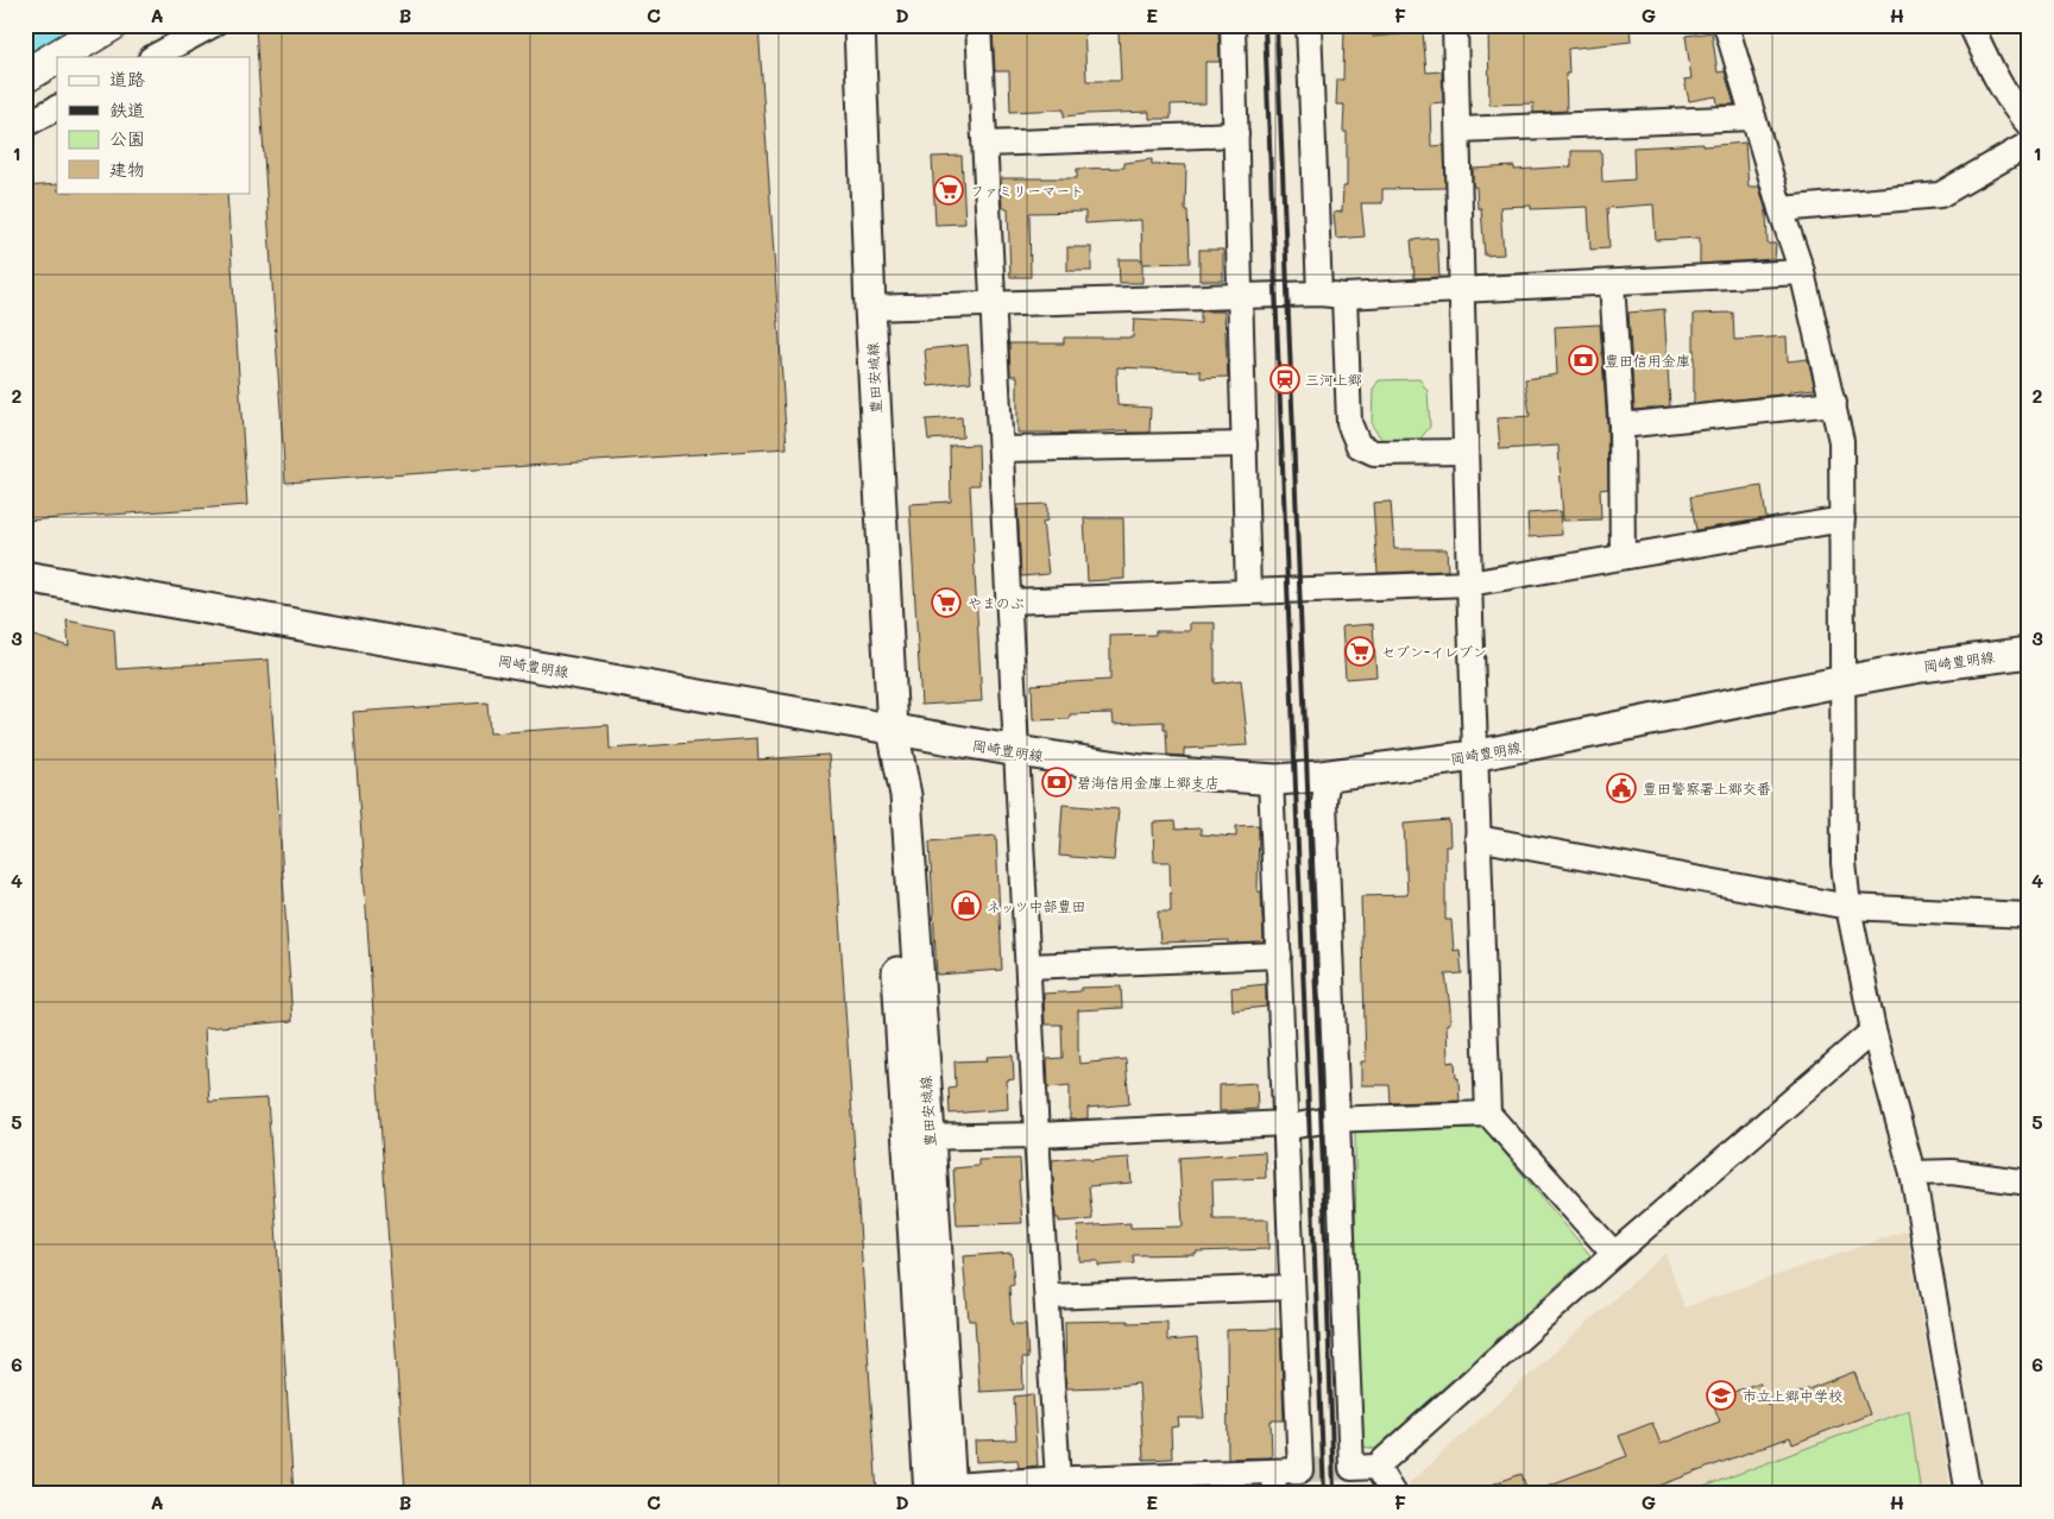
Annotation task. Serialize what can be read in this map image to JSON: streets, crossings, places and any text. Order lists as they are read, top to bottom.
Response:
{
  "streets": {
    "main road": ["豊田安城線", "岡崎豊明線"]
  },
  "crossings": [
    ["豊田安城線", "岡崎豊明線"]
  ],
  "places": {
    "supermarket": ["ファミリーマート", "やまのぶ", "セブン-イレブン"],
    "bank": ["豊田信用金庫", "碧海信用金庫上郷支店"],
    "station": ["三河上郷"],
    "public building": ["豊田警察署上郷交番"],
    "shop": ["ネッツ中部豊田"],
    "school or university": ["市立上郷中学校"]
  },
  "legend": [
    "道路",
    "鉄道",
    "公園",
    "建物"
  ],
  "grid": {
    "columns": [
      "A",
      "B",
      "C",
      "D",
      "E",
      "F",
      "G",
      "H"
    ],
    "rows": [
      "1",
      "2",
      "3",
      "4",
      "5",
      "6"
    ]
  }
}
